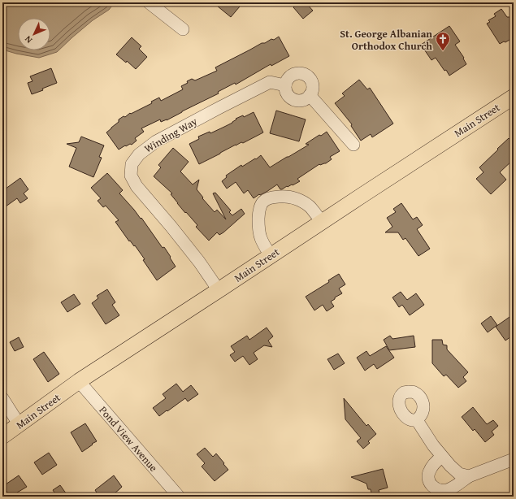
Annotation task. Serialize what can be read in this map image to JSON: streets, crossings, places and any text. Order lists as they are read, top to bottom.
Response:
{
  "streets": {
    "main road": ["Main Street"],
    "street": ["Winding Way", "Pond View Avenue"]
  },
  "crossings": [
    ["Main Street", "Winding Way"],
    ["Main Street", "Pond View Avenue"]
  ],
  "places": {
    "church": ["St. George Albanian Orthodox Church"]
  },
  "north": "bottom left"
}
